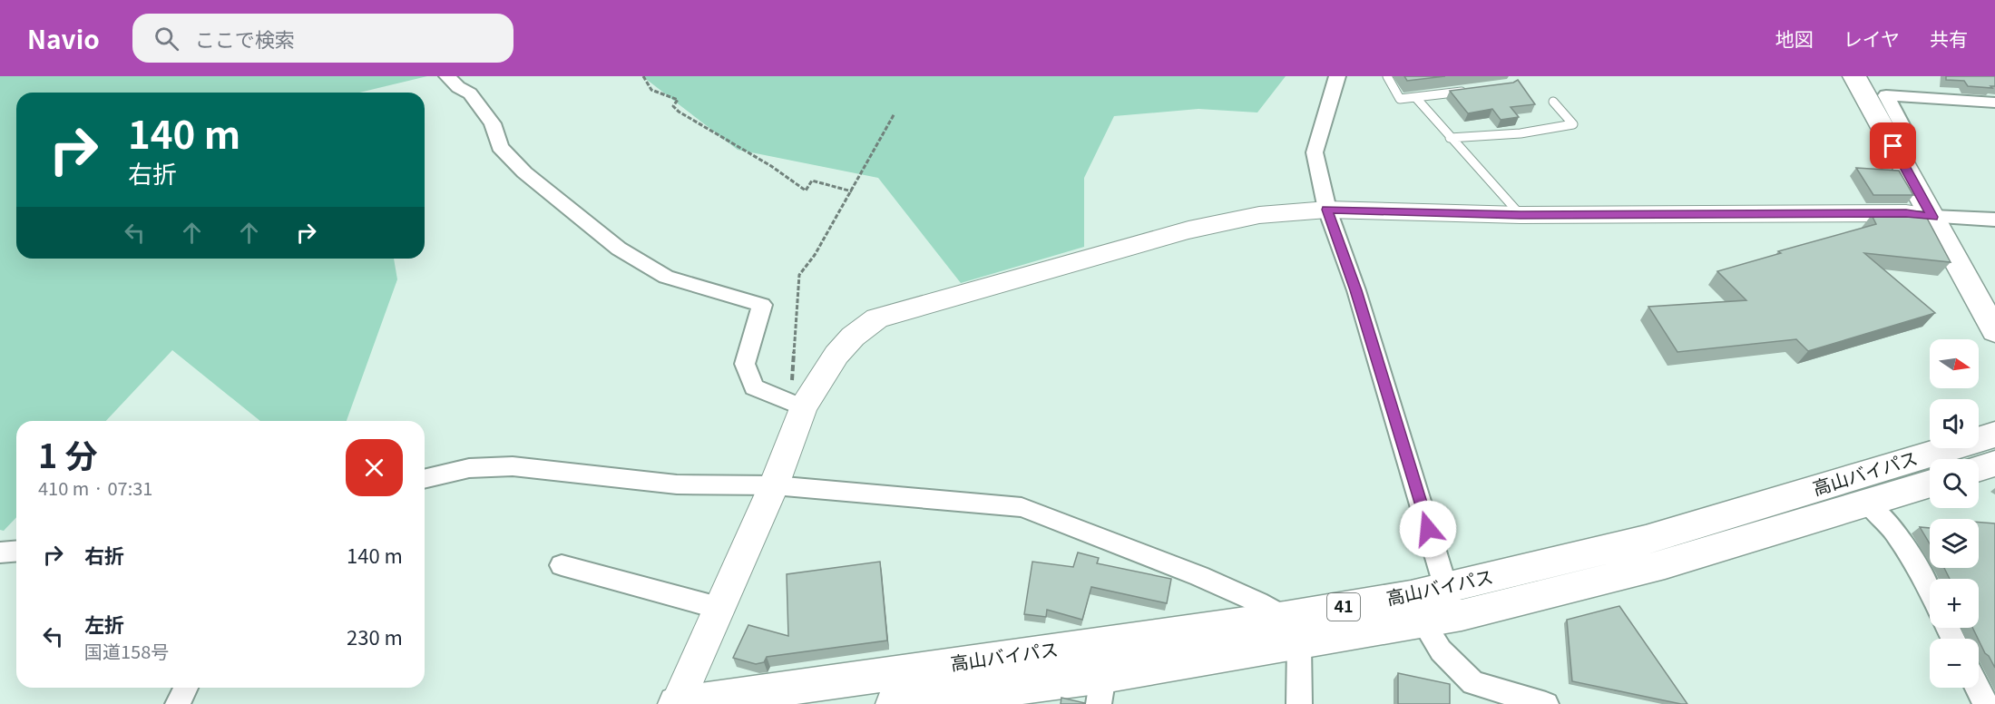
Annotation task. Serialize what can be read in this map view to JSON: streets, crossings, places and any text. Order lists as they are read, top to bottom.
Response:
{
  "streets": {
    "highway": ["高山バイパス", "41"]
  },
  "north": "right",
  "page": {
    "header": "Navio",
    "search": "ここで検索",
    "nav": ["地図", "レイヤ", "共有"],
    "turn": ["140 m", "右折"],
    "map_buttons": ["+", "−"],
    "heading": ["1 分", "410 m · 07:31"],
    "list": [
      {
        "name": "右折",
        "value": "140 m"
      },
      {
        "name": "左折",
        "note": "国道158号",
        "value": "230 m"
      }
    ]
  }
}
